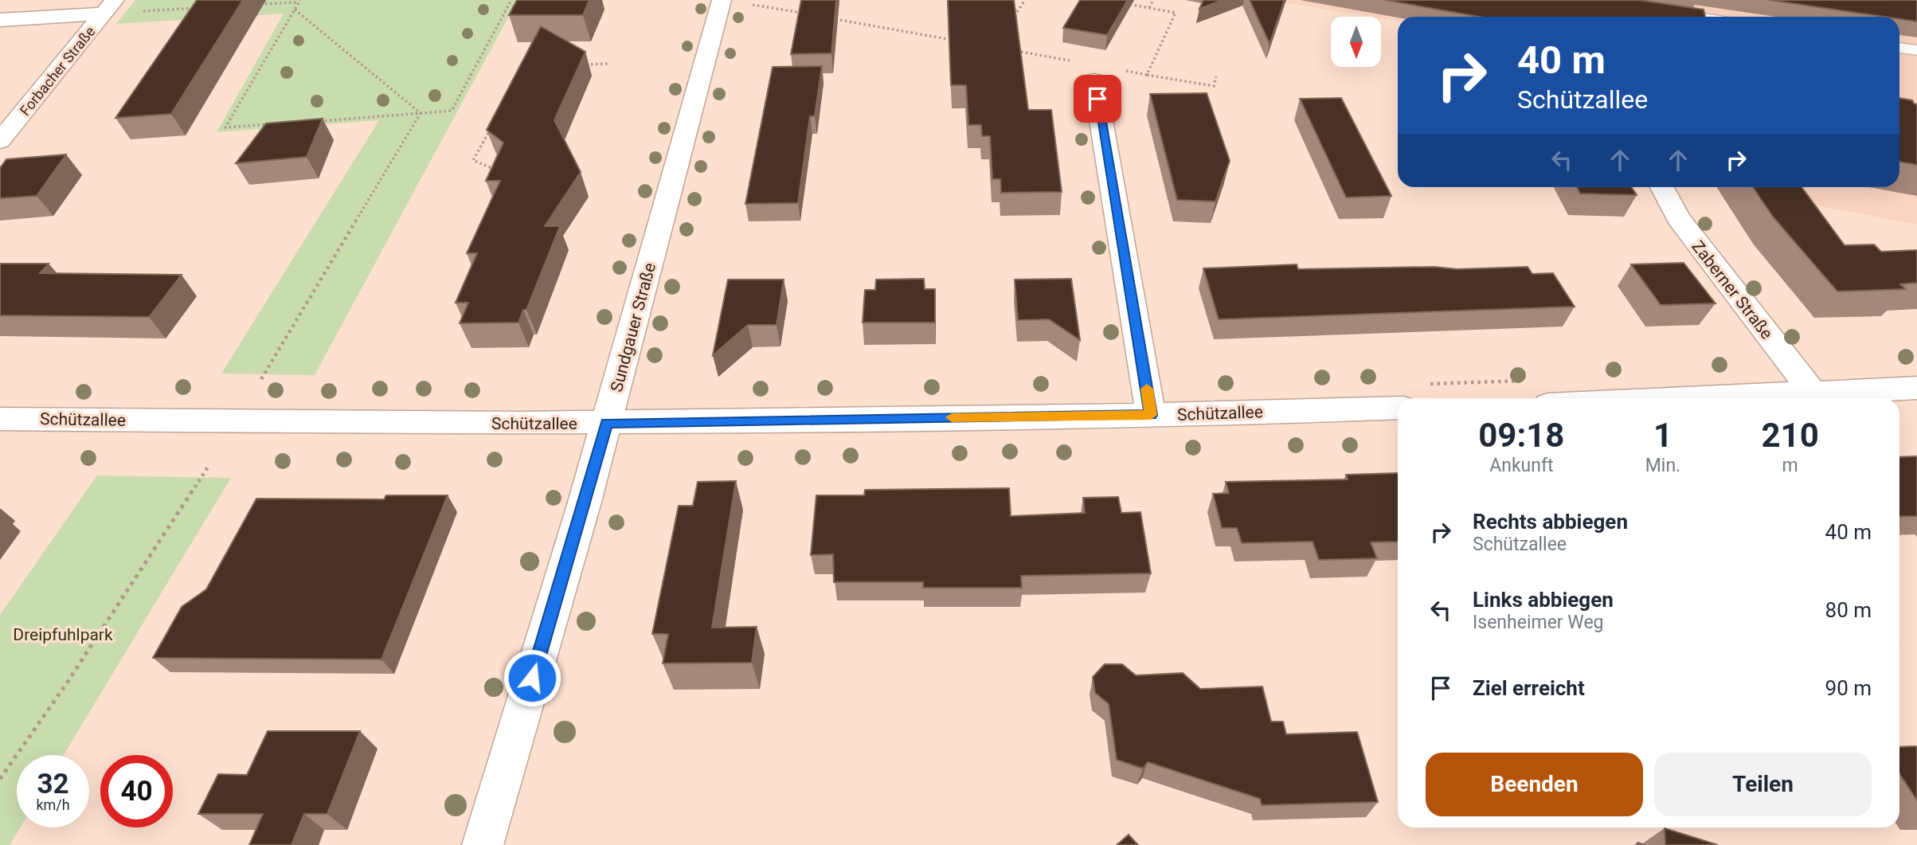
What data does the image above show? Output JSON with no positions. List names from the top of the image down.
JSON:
{
  "streets": {
    "street": [
      "Forbacher Straße",
      "Zaberner Straße",
      "Sundgauer Straße",
      "Schützallee"
    ]
  },
  "crossings": [
    ["Sundgauer Straße", "Schützallee"]
  ],
  "parks": ["Dreipfuhlpark"],
  "north": "bottom",
  "page": {
    "turn": ["40 m", "Schützallee"],
    "eta": [
      "09:18",
      "Ankunft",
      "1",
      "Min.",
      "210",
      "m"
    ],
    "list": [
      {
        "name": "Rechts abbiegen",
        "note": "Schützallee",
        "value": "40 m"
      },
      {
        "name": "Links abbiegen",
        "note": "Isenheimer Weg",
        "value": "80 m"
      },
      {
        "name": "Ziel erreicht",
        "value": "90 m"
      }
    ],
    "buttons": ["Beenden", "Teilen"],
    "speed": "32 km/h",
    "limit": "40"
  }
}
